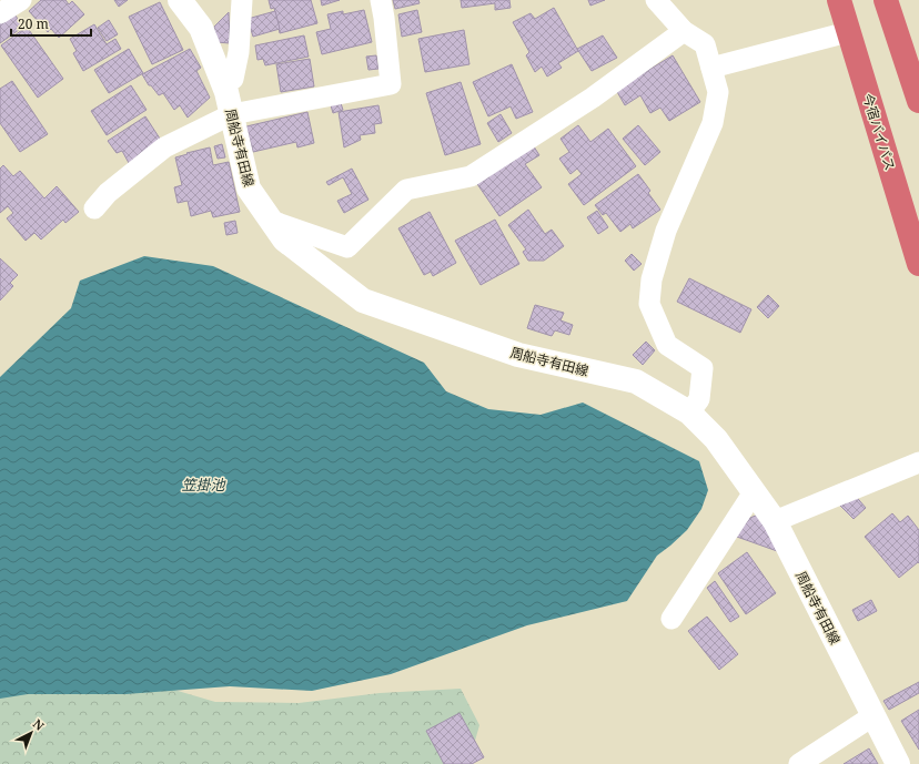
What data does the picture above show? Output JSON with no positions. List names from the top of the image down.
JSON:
{
  "streets": {
    "highway": ["今宿バイパス"],
    "main road": ["周船寺有田線"]
  },
  "water": ["笠掛池"],
  "scale_bar": "20 m",
  "north": "top right"
}
